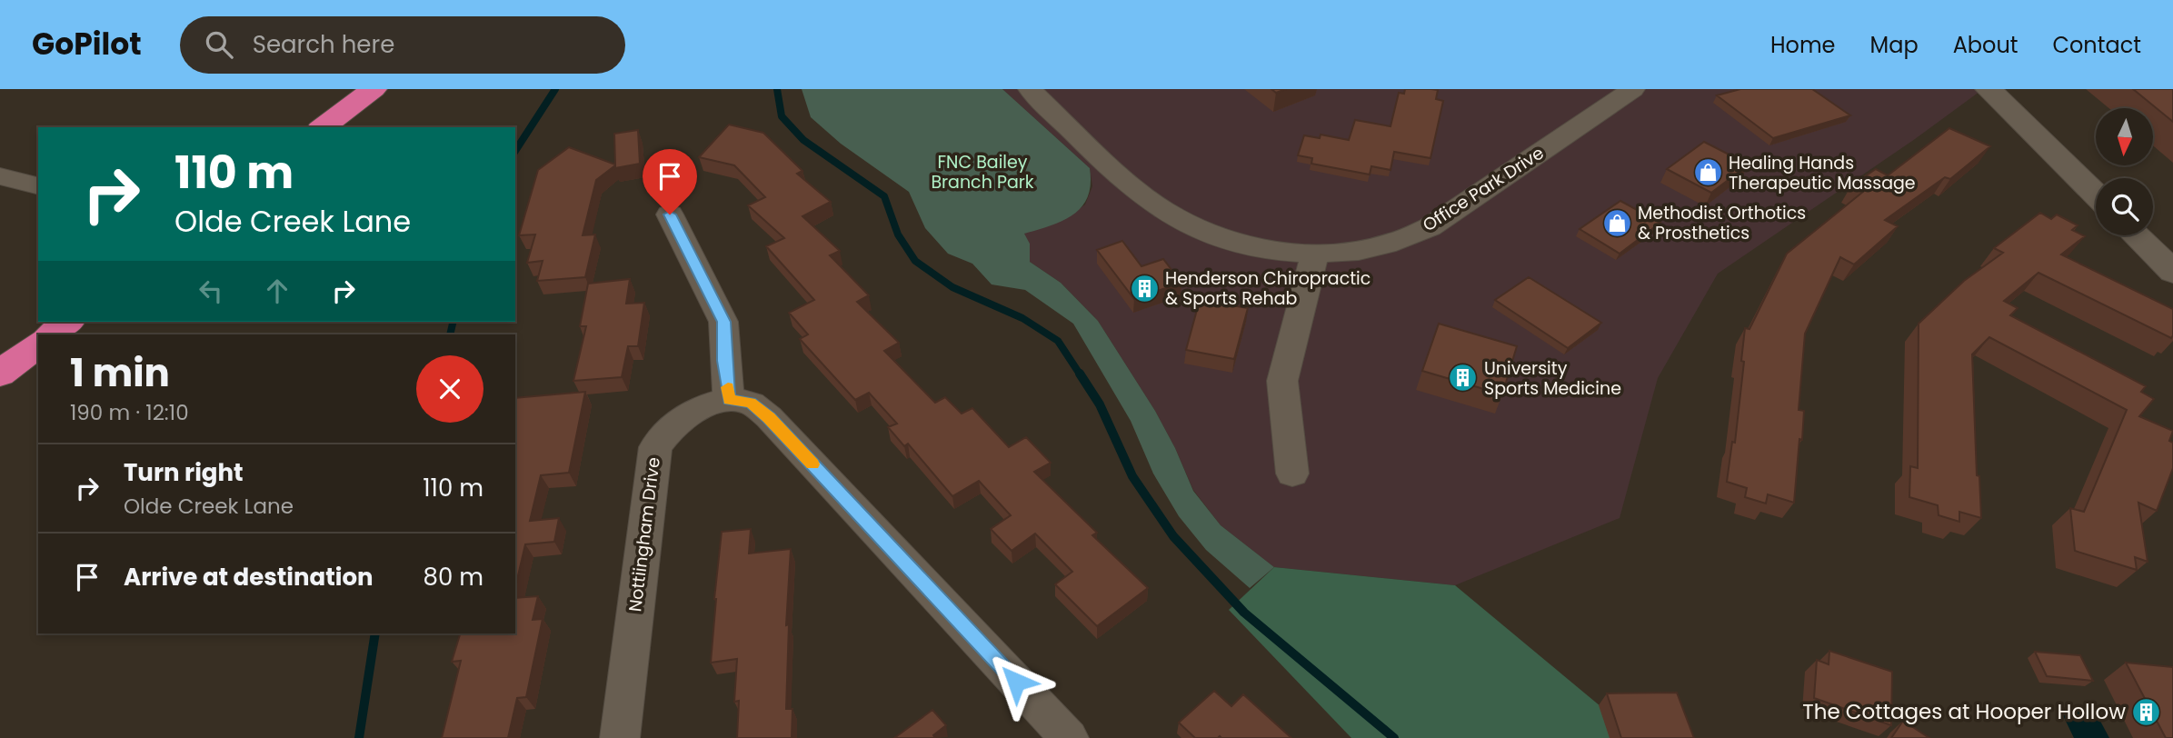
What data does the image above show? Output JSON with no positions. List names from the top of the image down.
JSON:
{
  "streets": {
    "street": ["Office Park Drive", "Nottiingham Drive"]
  },
  "parks": ["FNC Bailey Branch Park"],
  "places": {
    "shop": ["Healing Hands Therapeutic Massage", "Methodist Orthotics & Prosthetics"],
    "building": ["Henderson Chiropractic & Sports Rehab", "University Sports Medicine", "The Cottages at Hooper Hollow"]
  },
  "north": "bottom",
  "page": {
    "header": "GoPilot",
    "search": "Search here",
    "nav": [
      "Home",
      "Map",
      "About",
      "Contact"
    ],
    "turn": ["110 m", "Olde Creek Lane"],
    "heading": ["1 min", "190 m · 12:10"],
    "list": [
      {
        "name": "Turn right",
        "note": "Olde Creek Lane",
        "value": "110 m"
      },
      {
        "name": "Arrive at destination",
        "value": "80 m"
      }
    ]
  }
}
